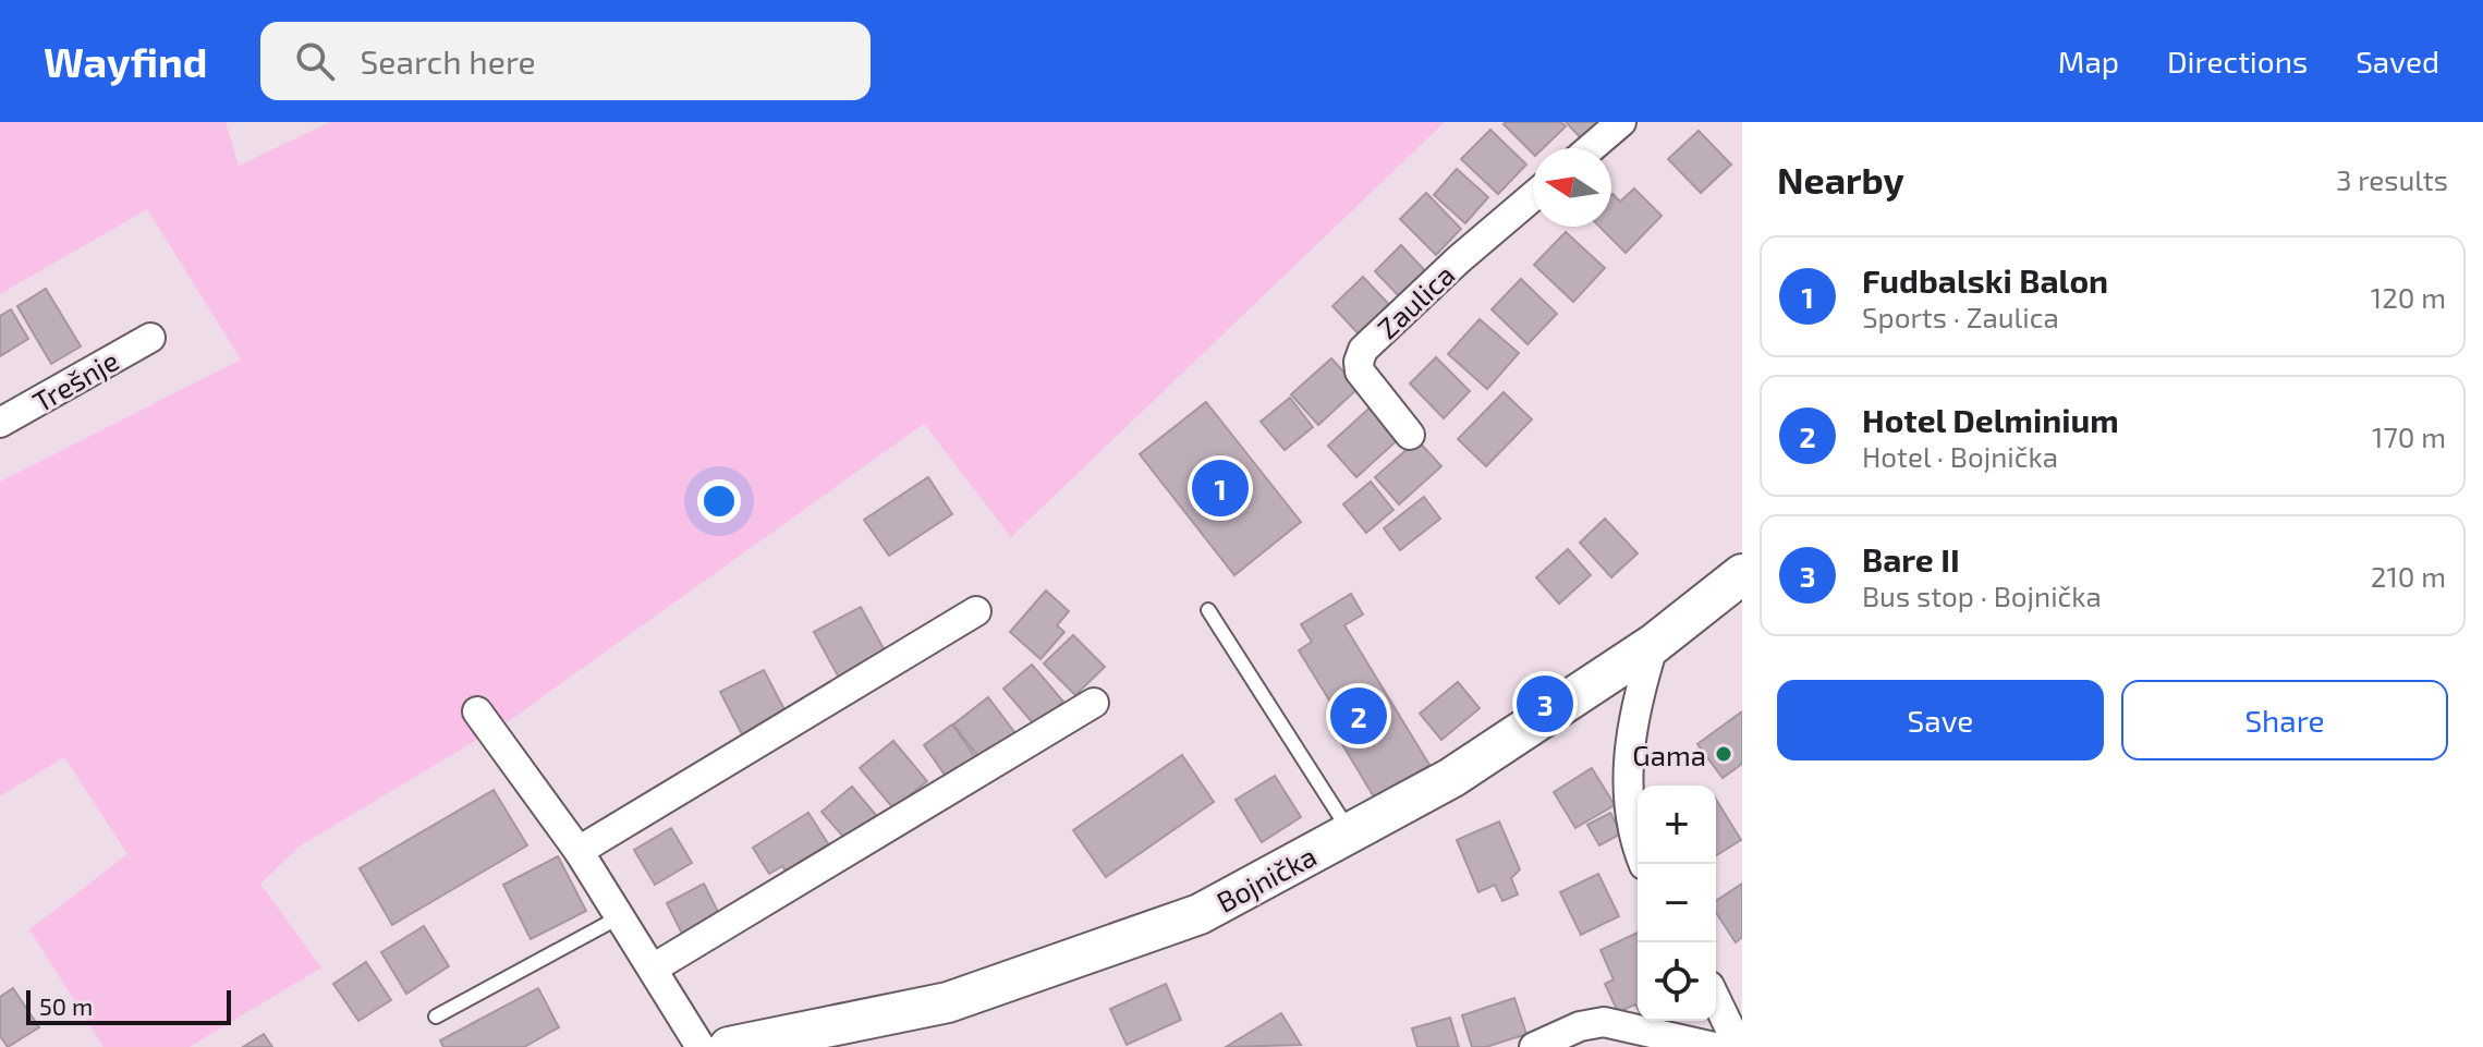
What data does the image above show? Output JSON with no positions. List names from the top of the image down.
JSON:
{
  "streets": {
    "main road": ["Bojnička"],
    "street": ["Zaulica", "Trešnje"]
  },
  "places": ["Gama"],
  "scale_bar": "50 m",
  "north": "left",
  "page": {
    "header": "Wayfind",
    "search": "Search here",
    "nav": ["Map", "Directions", "Saved"],
    "heading": ["Nearby", "3 results"],
    "list": [
      {
        "mark": "1",
        "name": "Fudbalski Balon",
        "note": "Sports · Zaulica",
        "value": "120 m"
      },
      {
        "mark": "2",
        "name": "Hotel Delminium",
        "note": "Hotel · Bojnička",
        "value": "170 m"
      },
      {
        "mark": "3",
        "name": "Bare II",
        "note": "Bus stop · Bojnička",
        "value": "210 m"
      }
    ],
    "pins": ["1", "3", "2"],
    "buttons": ["Save", "Share"],
    "map_buttons": ["+", "−"],
    "scale": "50 m"
  }
}
